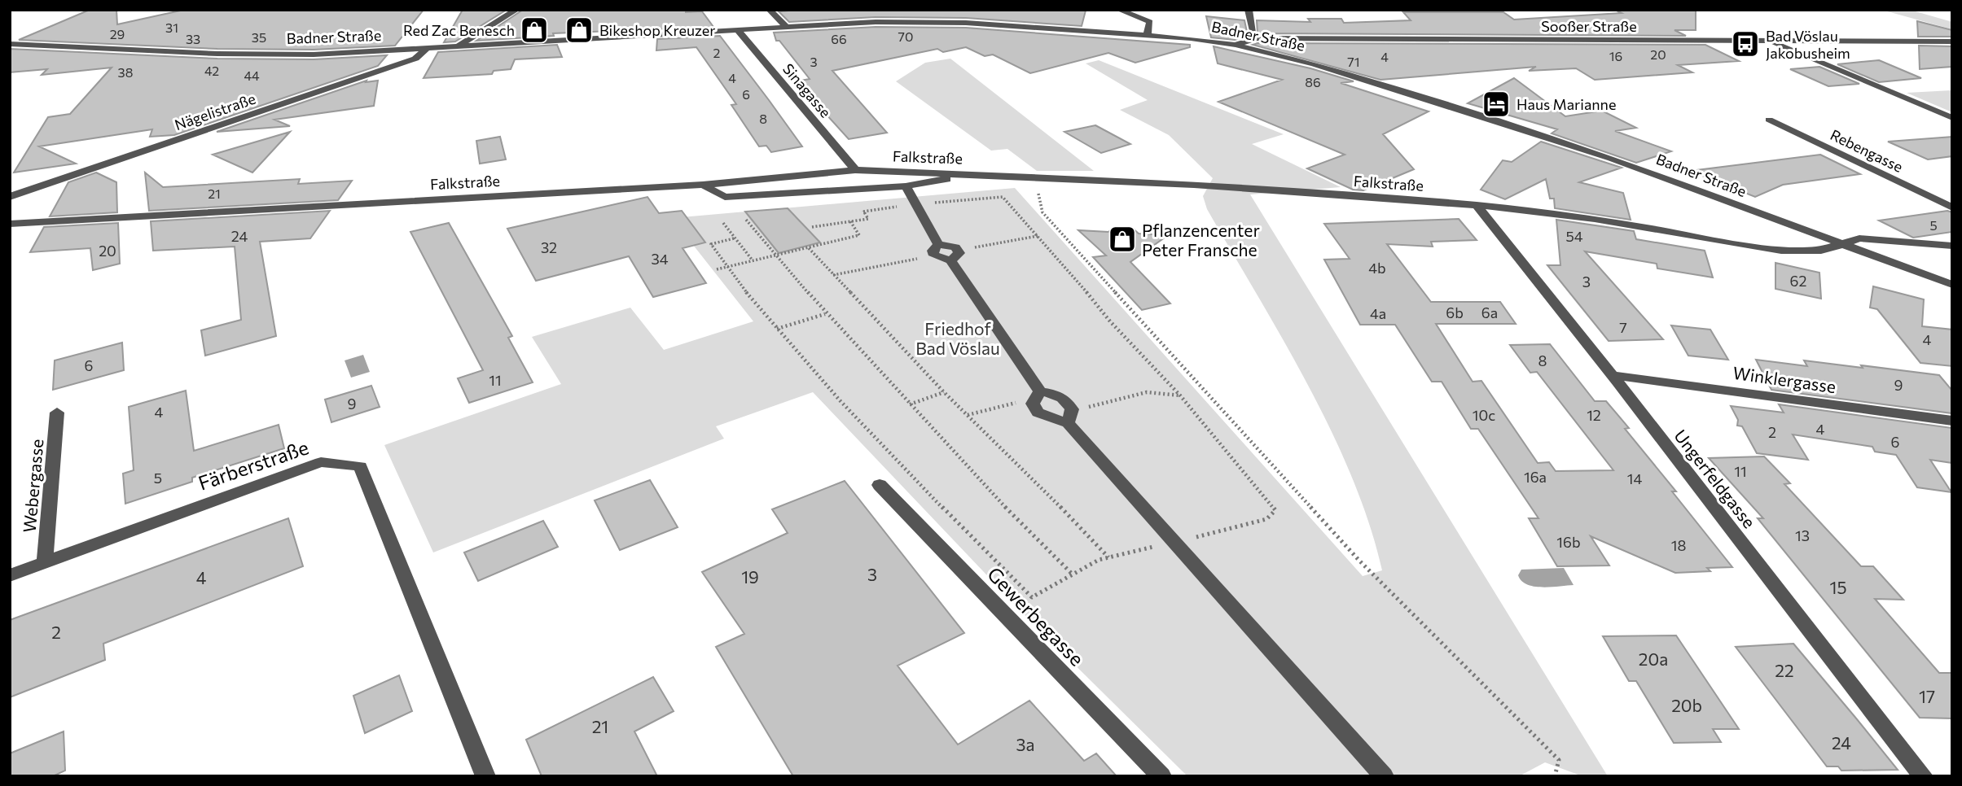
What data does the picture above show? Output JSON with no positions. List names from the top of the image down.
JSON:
{
  "streets": {
    "street": [
      "Sooßer Straße",
      "Badner Straße",
      "Sinagasse",
      "Nägelistraße",
      "Rebengasse",
      "Falkstraße",
      "Winklergasse",
      "Färberstraße",
      "Ungerfeldgasse",
      "Webergasse",
      "Gewerbegasse"
    ]
  },
  "crossings": [
    ["Sooßer Straße", "Badner Straße"],
    ["Badner Straße", "Sinagasse"],
    ["Badner Straße", "Nägelistraße"],
    ["Badner Straße", "Falkstraße"],
    ["Sinagasse", "Falkstraße"],
    ["Falkstraße", "Ungerfeldgasse"],
    ["Winklergasse", "Ungerfeldgasse"],
    ["Färberstraße", "Webergasse"]
  ],
  "parks": ["Friedhof Bad Vöslau"],
  "places": {
    "shop": ["Red Zac Benesch", "Bikeshop Kreuzer", "Pflanzencenter Peter Fransche"],
    "bus stop": ["Bad Vöslau Jakobusheim"],
    "hotel": ["Haus Marianne"]
  },
  "house_numbers": [
    "31",
    "29",
    "70",
    "35",
    "33",
    "66",
    "2",
    "20",
    "16",
    "4",
    "3",
    "71",
    "42",
    "38",
    "44",
    "4",
    "86",
    "6",
    "8",
    "21",
    "5",
    "24",
    "54",
    "32",
    "20",
    "34",
    "4b",
    "62",
    "3",
    "6b",
    "6a",
    "4a",
    "7",
    "4",
    "8",
    "6",
    "11",
    "9",
    "9",
    "4",
    "10c",
    "12",
    "4",
    "2",
    "6",
    "11",
    "16a",
    "5",
    "14",
    "13",
    "16b",
    "18",
    "3",
    "19",
    "4",
    "15",
    "2",
    "20a",
    "22",
    "17",
    "20b",
    "21",
    "24",
    "3a"
  ]
}
